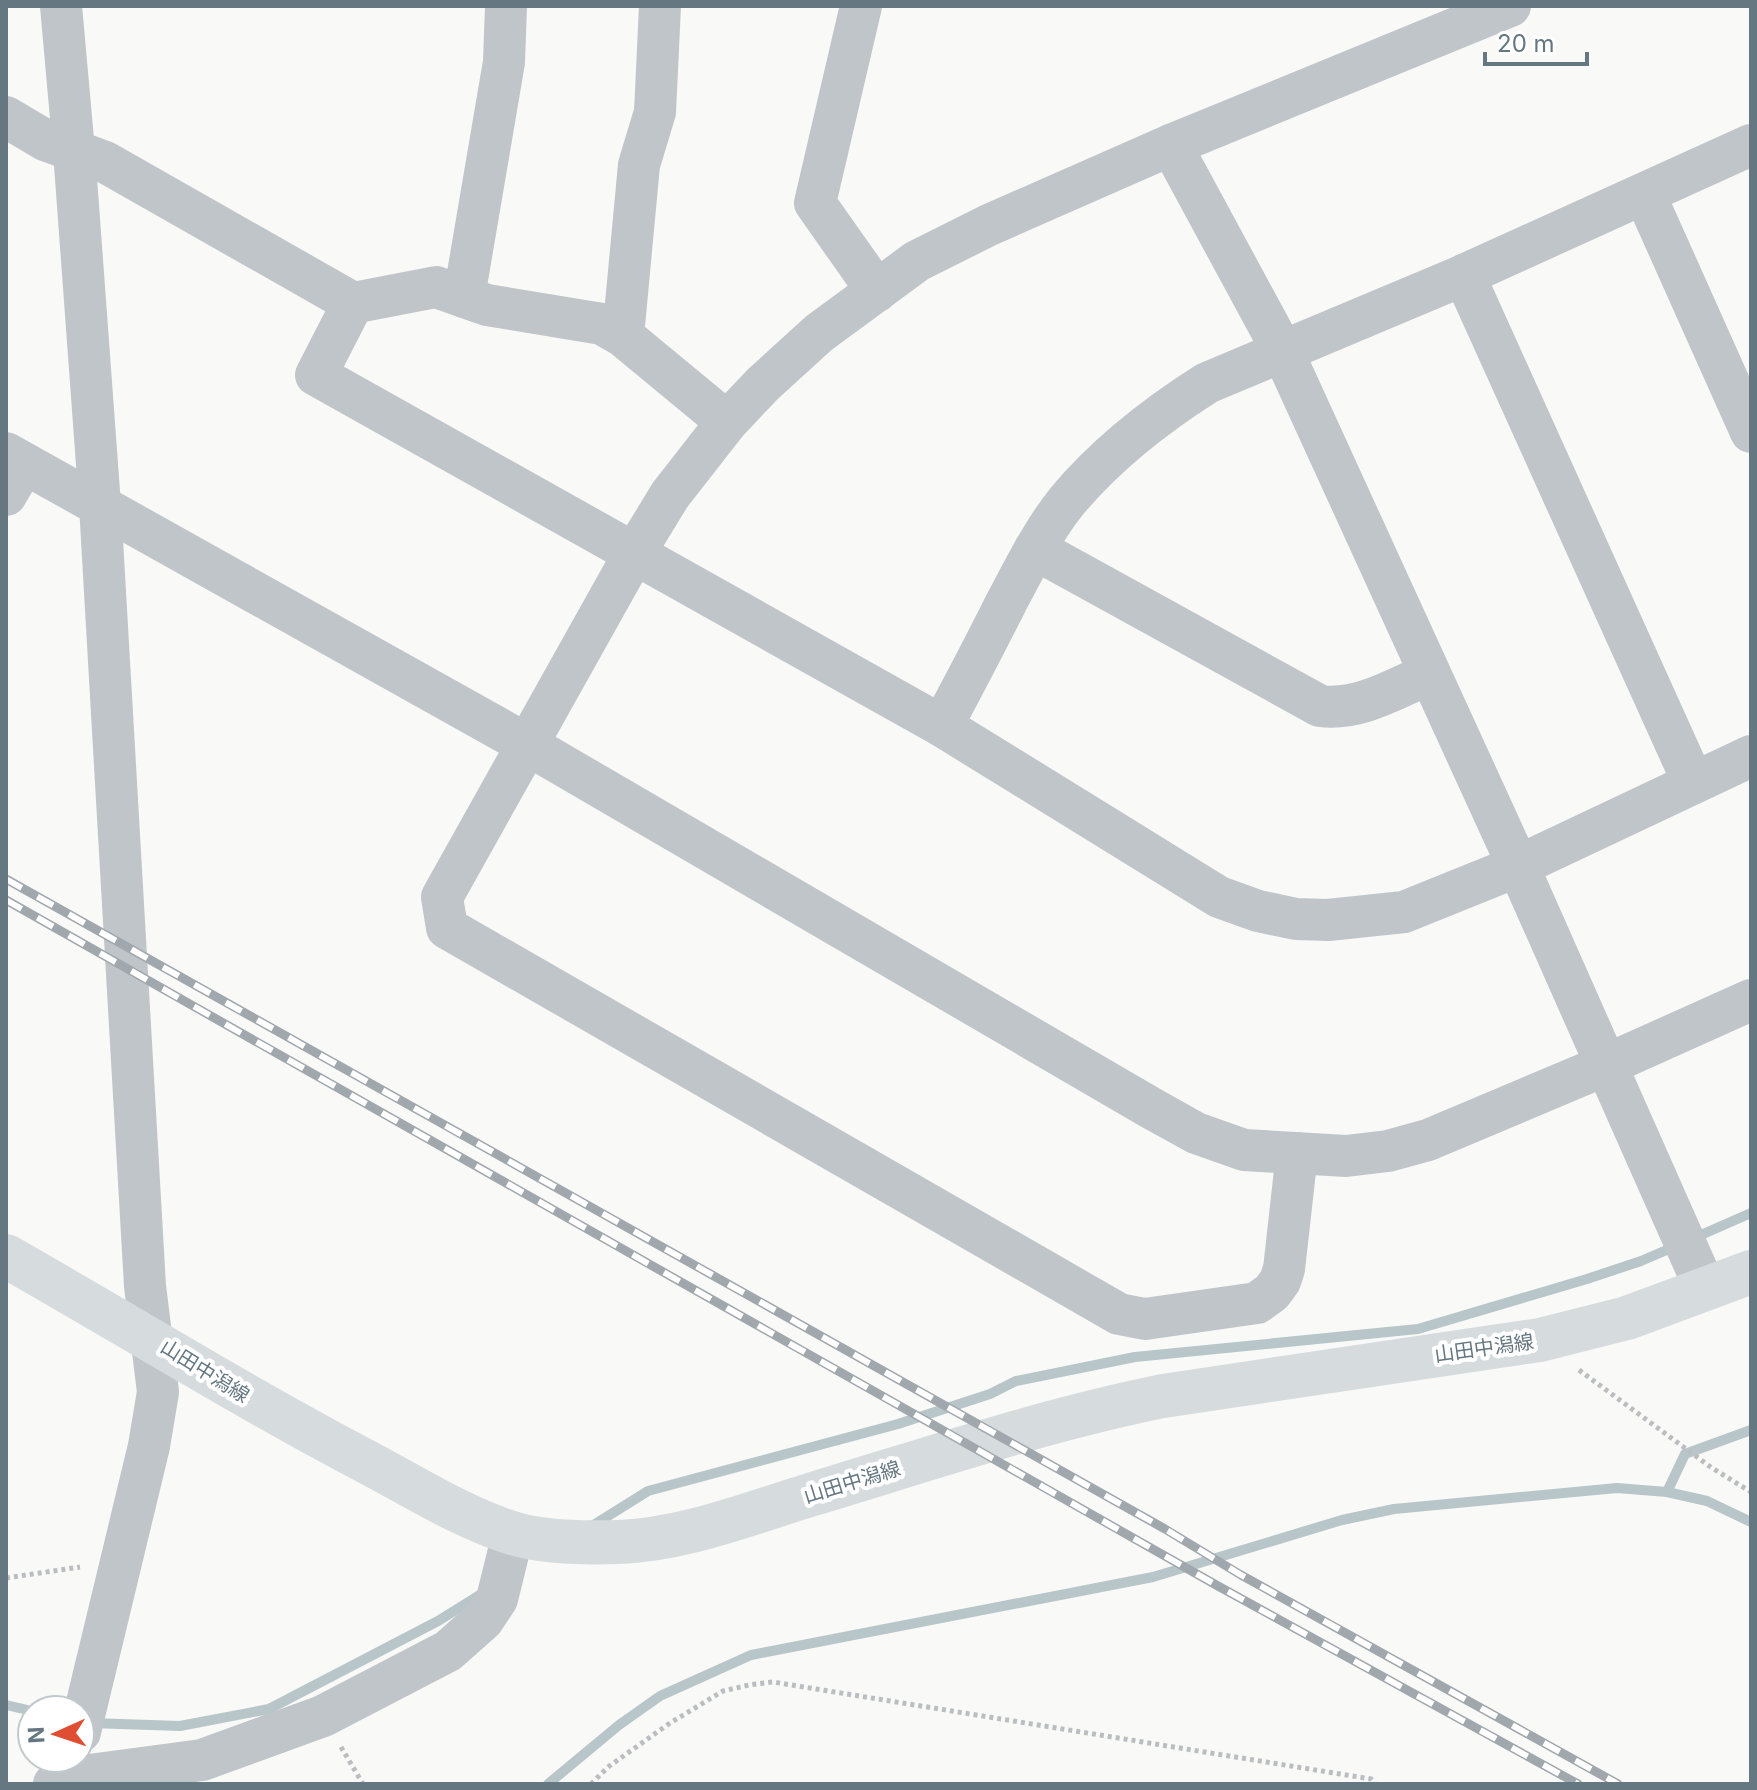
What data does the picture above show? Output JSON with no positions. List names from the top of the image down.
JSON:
{
  "streets": {
    "main road": ["山田中潟線"]
  },
  "scale_bar": "20 m",
  "north": "left"
}
